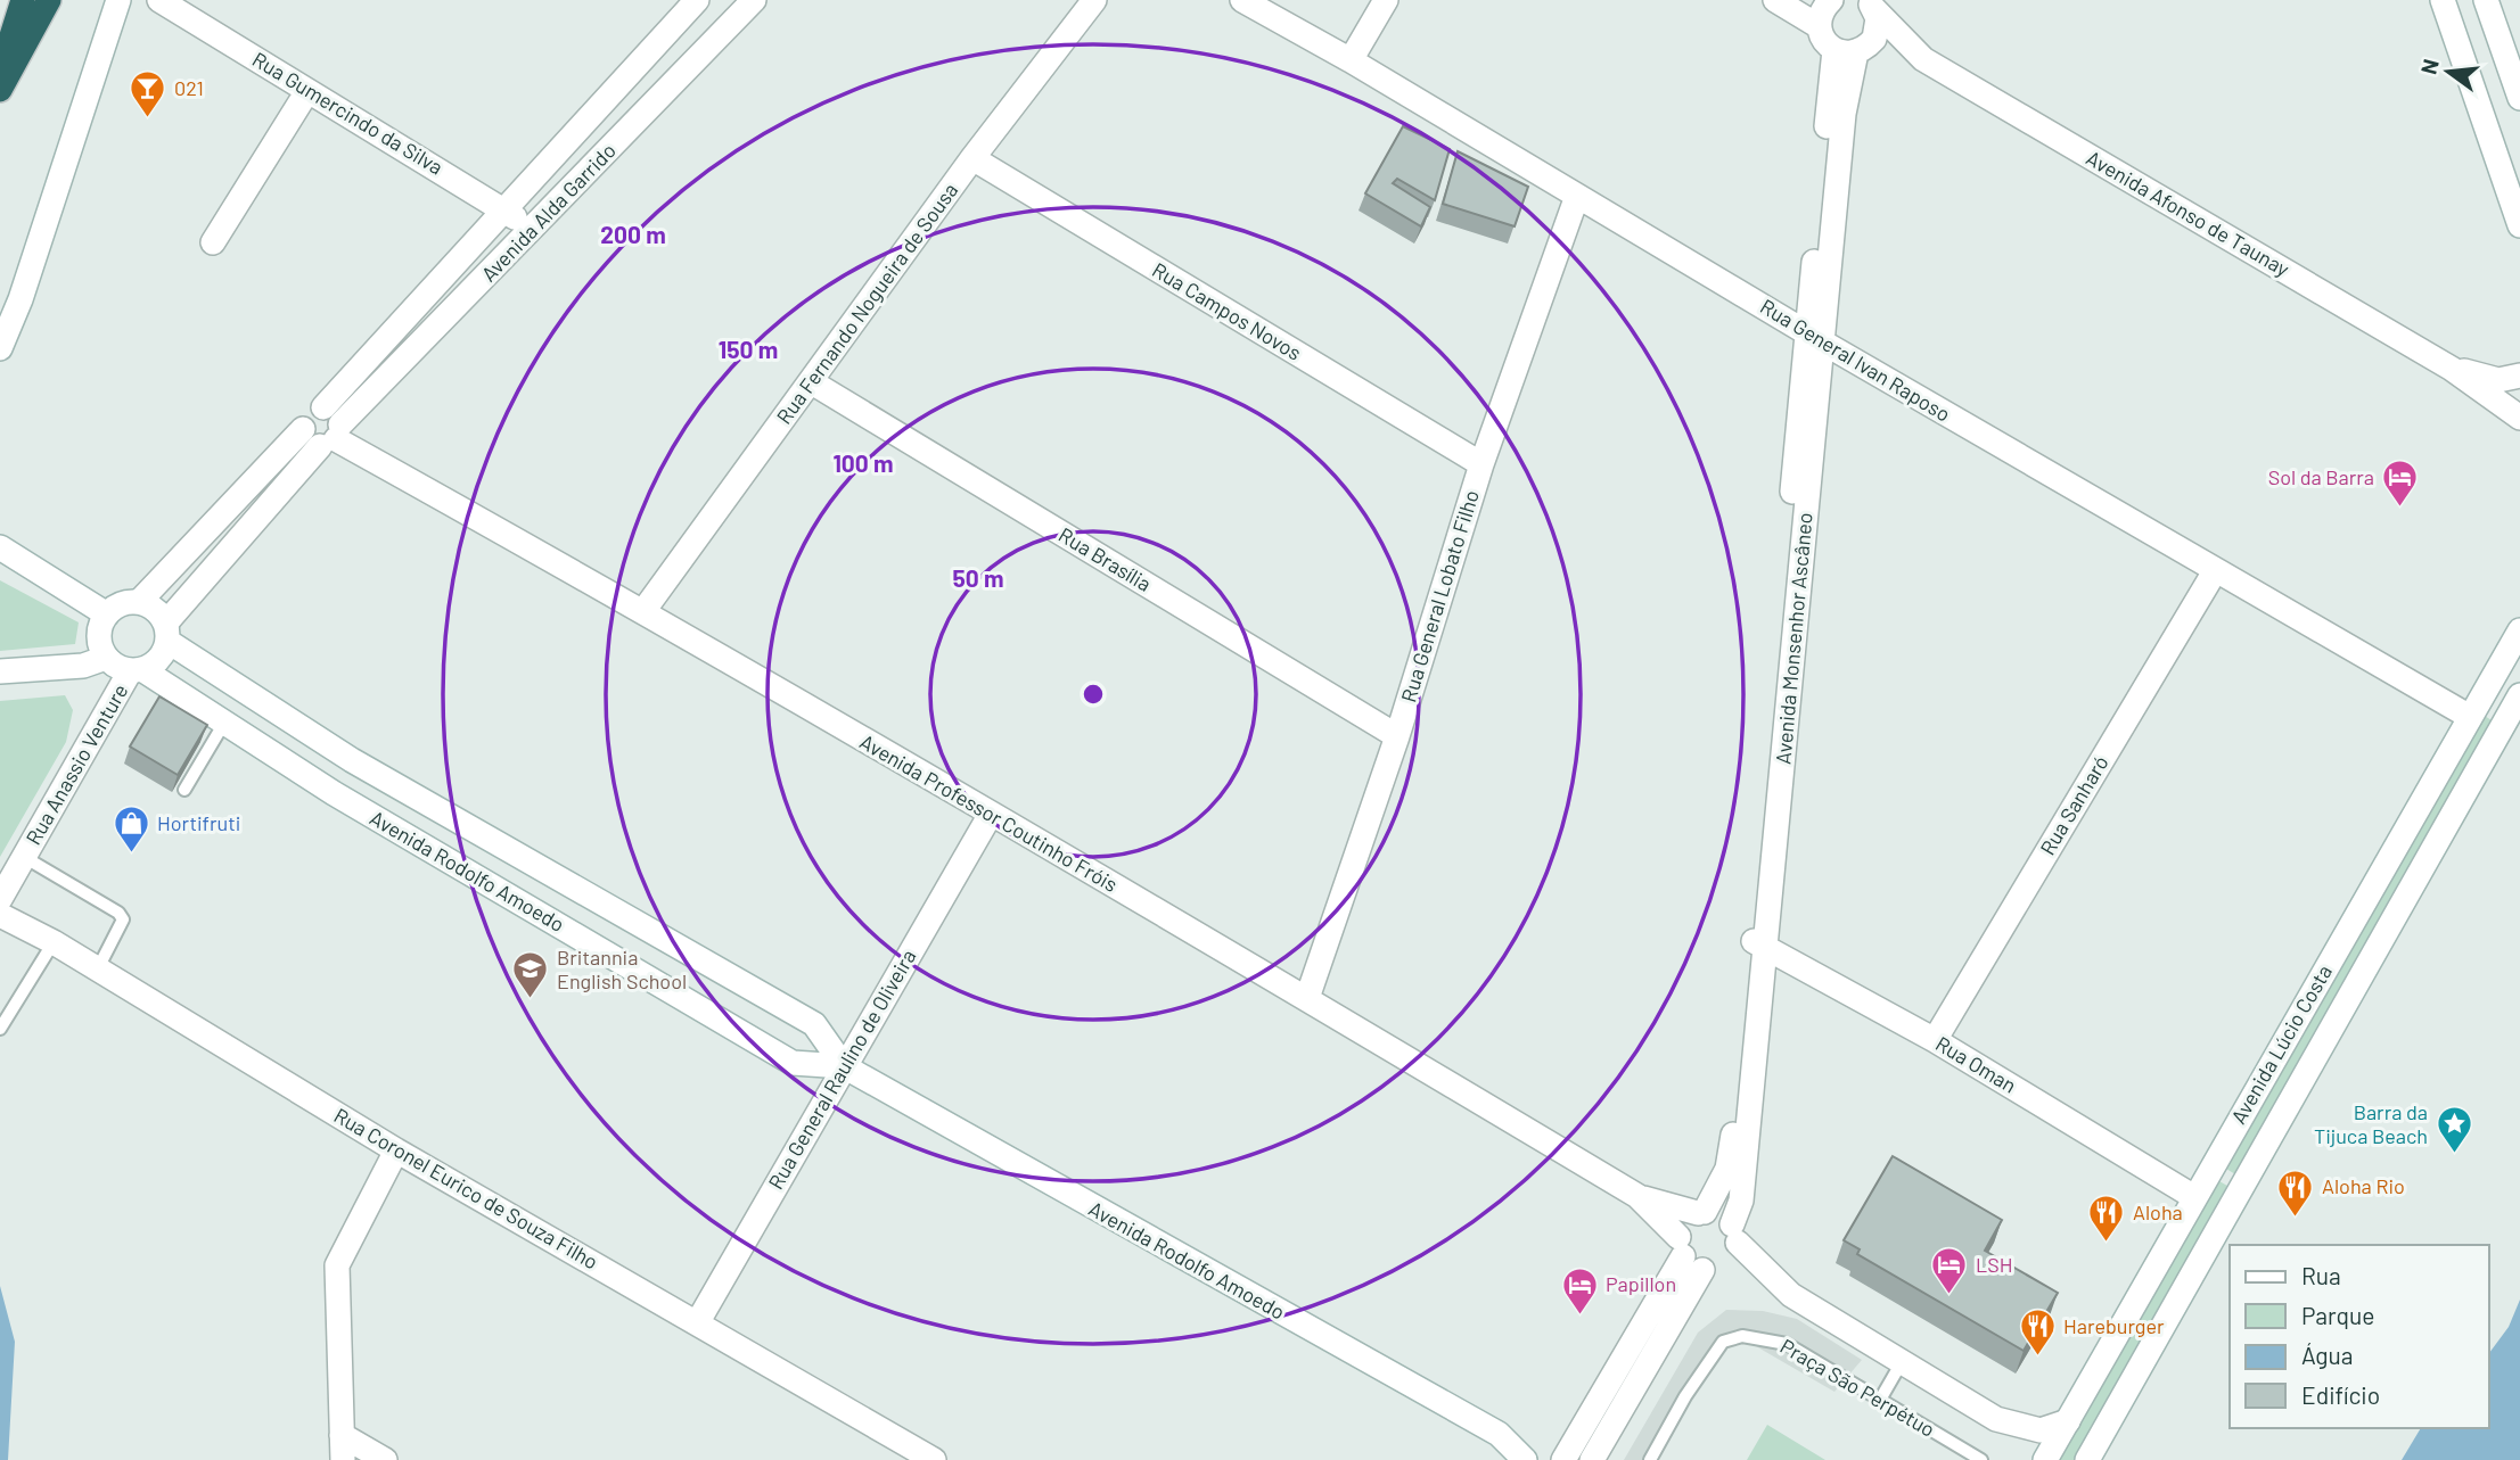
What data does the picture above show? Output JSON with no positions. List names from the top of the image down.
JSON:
{
  "streets": {
    "street": [
      "Rua Gumercindo da Silva",
      "Avenida Alda Garrido",
      "Avenida Afonso de Taunay",
      "Rua Fernando Nogueira de Sousa",
      "Rua Campos Novos",
      "Rua General Ivan Raposo",
      "Rua Brasília",
      "Rua General Lobato Filho",
      "Avenida Monsenhor Ascâneo",
      "Rua Anassio Venture",
      "Rua Sanharó",
      "Avenida Professor Coutinho Fróis",
      "Avenida Rodolfo Amoedo",
      "Avenida Lúcio Costa",
      "Rua Oman",
      "Rua General Raulino de Oliveira",
      "Rua Coronel Eurico de Souza Filho"
    ],
    "lane": ["Praça São Perpétuo"]
  },
  "crossings": [
    ["Rua Gumercindo da Silva", "Avenida Alda Garrido"],
    ["Avenida Alda Garrido", "Rua Anassio Venture"],
    ["Avenida Alda Garrido", "Avenida Professor Coutinho Fróis"],
    ["Avenida Alda Garrido", "Avenida Rodolfo Amoedo"],
    ["Avenida Afonso de Taunay", "Avenida Monsenhor Ascâneo"],
    ["Rua Fernando Nogueira de Sousa", "Rua Campos Novos"],
    ["Rua Fernando Nogueira de Sousa", "Rua Brasília"],
    ["Rua Fernando Nogueira de Sousa", "Avenida Professor Coutinho Fróis"],
    ["Rua Campos Novos", "Rua General Lobato Filho"],
    ["Rua General Ivan Raposo", "Rua General Lobato Filho"],
    ["Rua General Ivan Raposo", "Avenida Monsenhor Ascâneo"],
    ["Rua General Ivan Raposo", "Rua Sanharó"],
    ["Rua General Ivan Raposo", "Avenida Lúcio Costa"],
    ["Rua Brasília", "Rua General Lobato Filho"],
    ["Rua General Lobato Filho", "Avenida Professor Coutinho Fróis"],
    ["Avenida Monsenhor Ascâneo", "Avenida Professor Coutinho Fróis"],
    ["Avenida Monsenhor Ascâneo", "Rua Oman"],
    ["Rua Anassio Venture", "Avenida Rodolfo Amoedo"],
    ["Rua Sanharó", "Rua Oman"],
    ["Avenida Professor Coutinho Fróis", "Rua General Raulino de Oliveira"],
    ["Avenida Rodolfo Amoedo", "Rua General Raulino de Oliveira"],
    ["Avenida Lúcio Costa", "Rua Oman"],
    ["Rua General Raulino de Oliveira", "Rua Coronel Eurico de Souza Filho"]
  ],
  "places": {
    "bar": ["021"],
    "hotel": ["Sol da Barra", "LSH", "Papillon"],
    "shop": ["Hortifruti"],
    "school or university": ["Britannia English School"],
    "place": ["Barra da Tijuca Beach"],
    "restaurant": ["Aloha Rio", "Aloha", "Hareburger"]
  },
  "legend": [
    "Rua",
    "Parque",
    "Água",
    "Edifício"
  ],
  "north": "left",
  "rings": [
    "200 m",
    "150 m",
    "100 m",
    "50 m"
  ]
}
